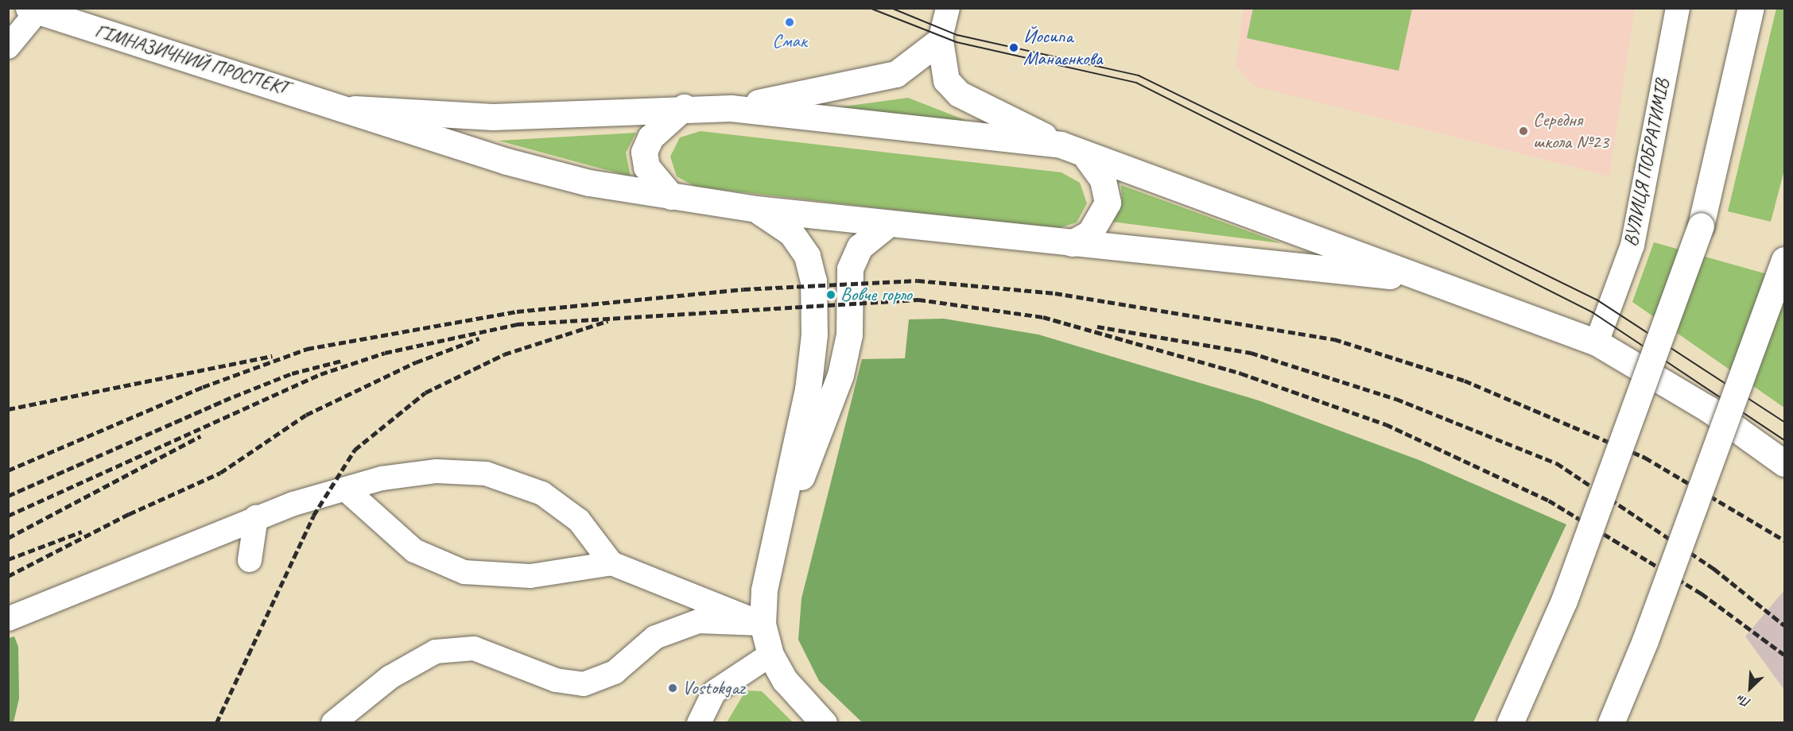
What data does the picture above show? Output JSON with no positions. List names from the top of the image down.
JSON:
{
  "streets": {
    "main road": ["ГІМНАЗИЧНИЙ ПРОСПЕКТ"],
    "street": ["ВУЛИЦЯ ПОБРАТИМІВ"]
  },
  "places": [
    "Смак",
    "Йосипа Манаєнкова",
    "Середня школа №23",
    "Вовче горло",
    "Vostokgaz"
  ],
  "north": "bottom left"
}
